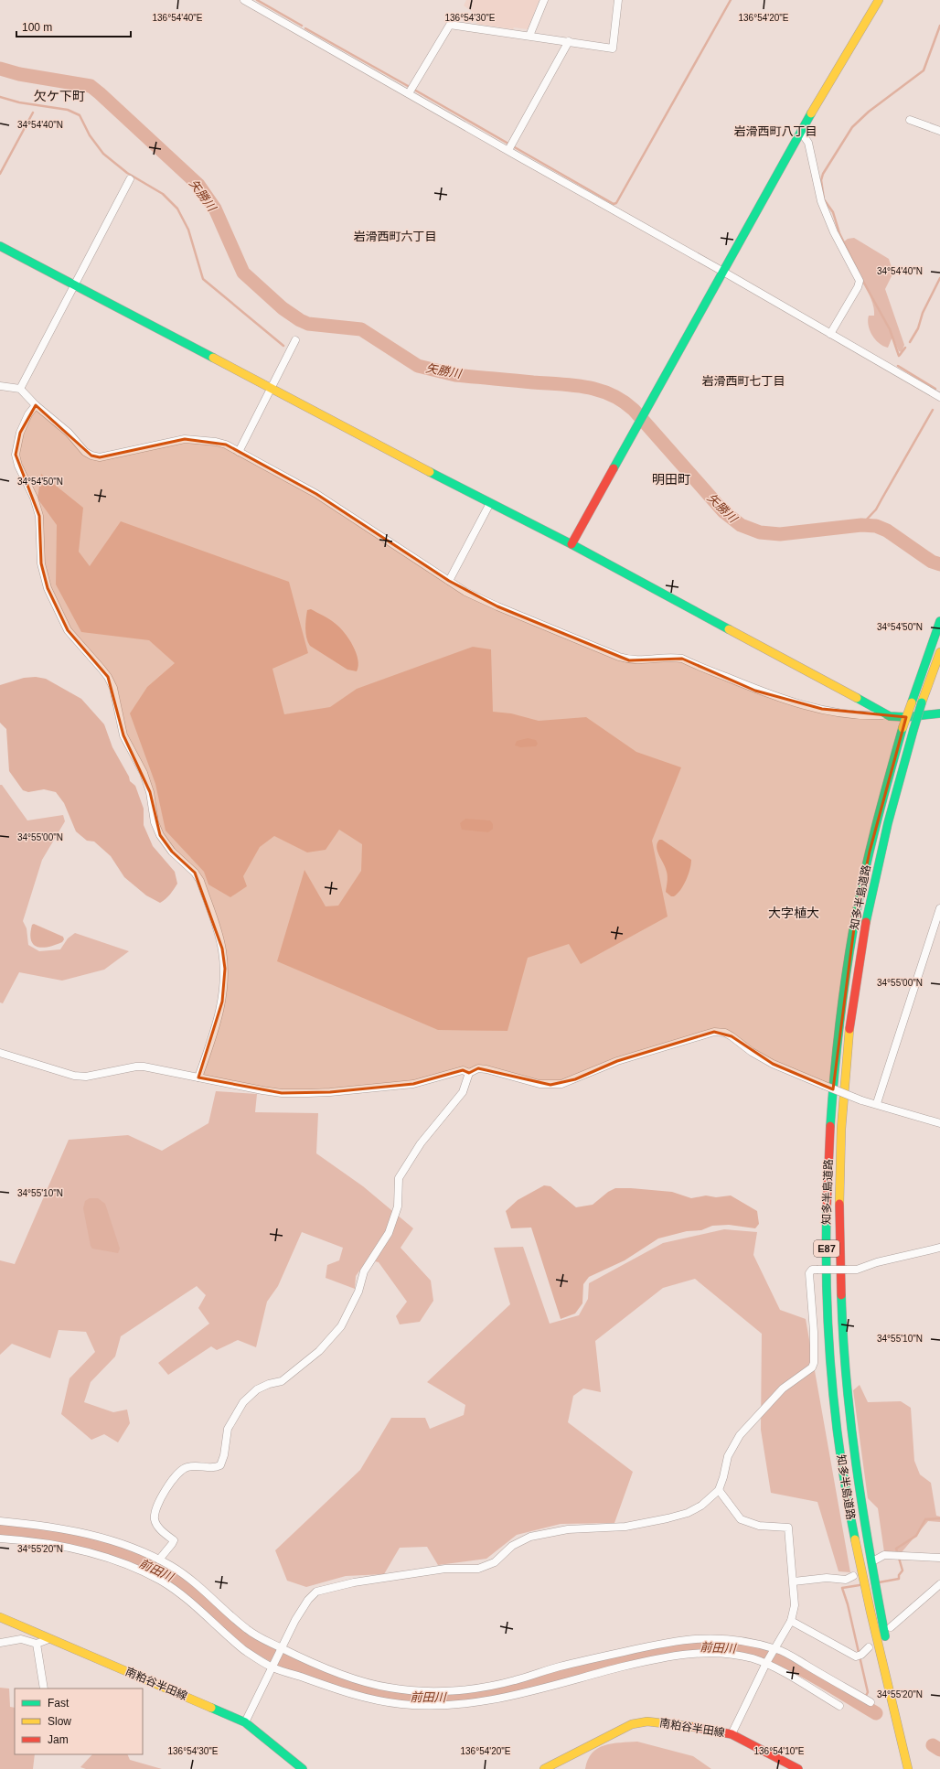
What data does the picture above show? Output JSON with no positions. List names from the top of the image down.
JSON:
{
  "streets": {
    "main road": ["知多半島道路", "E87", "南粕谷半田線"]
  },
  "districts": [
    "欠ケ下町",
    "岩滑西町八丁目",
    "岩滑西町六丁目",
    "岩滑西町七丁目",
    "明田町",
    "大字植大"
  ],
  "water": ["矢勝川", "前田川"],
  "legend": ["Fast", "Slow", "Jam"],
  "scale_bar": "100 m",
  "coordinates": [
    "136°54'40\"E",
    "136°54'30\"E",
    "136°54'20\"E",
    "34°54'40\"N",
    "34°54'50\"N",
    "34°55'00\"N",
    "34°55'10\"N",
    "34°55'20\"N",
    "136°54'10\"E"
  ]
}
